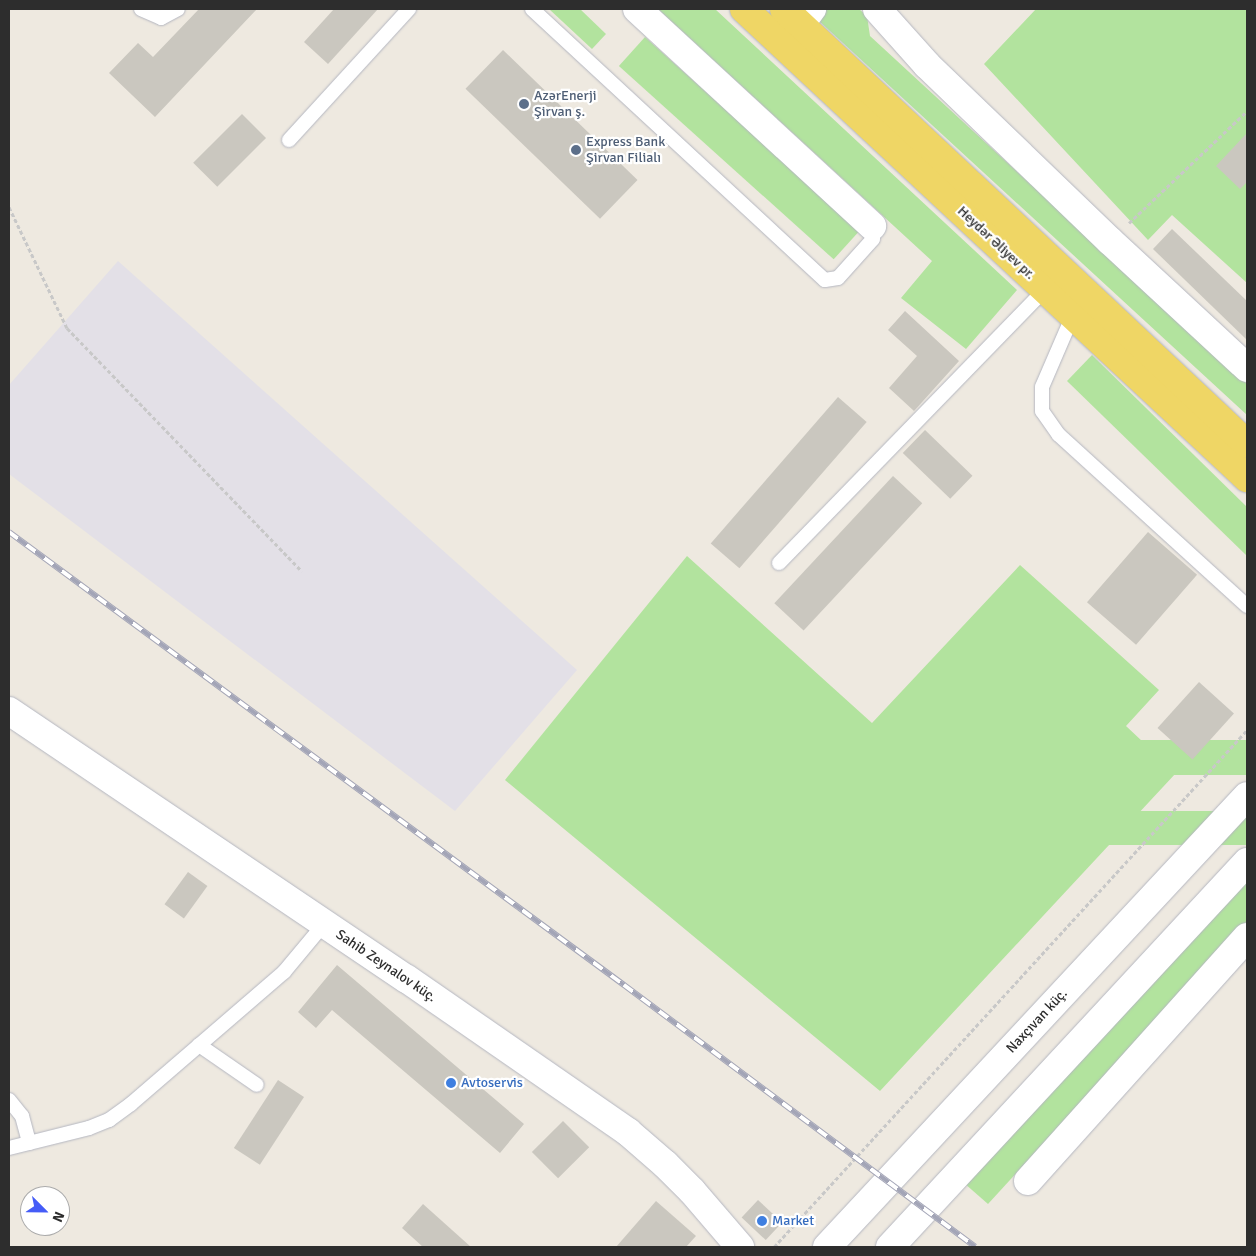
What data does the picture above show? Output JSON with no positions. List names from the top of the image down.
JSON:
{
  "streets": {
    "main road": ["Heydər Əliyev pr."],
    "street": ["Sahib Zeynalov küç.", "Naxçıvan küç."]
  },
  "places": [
    "AzərEnerji Şirvan ş.",
    "Express Bank Şirvan Filialı",
    "Avtoservis",
    "Market"
  ],
  "north": "bottom right"
}
